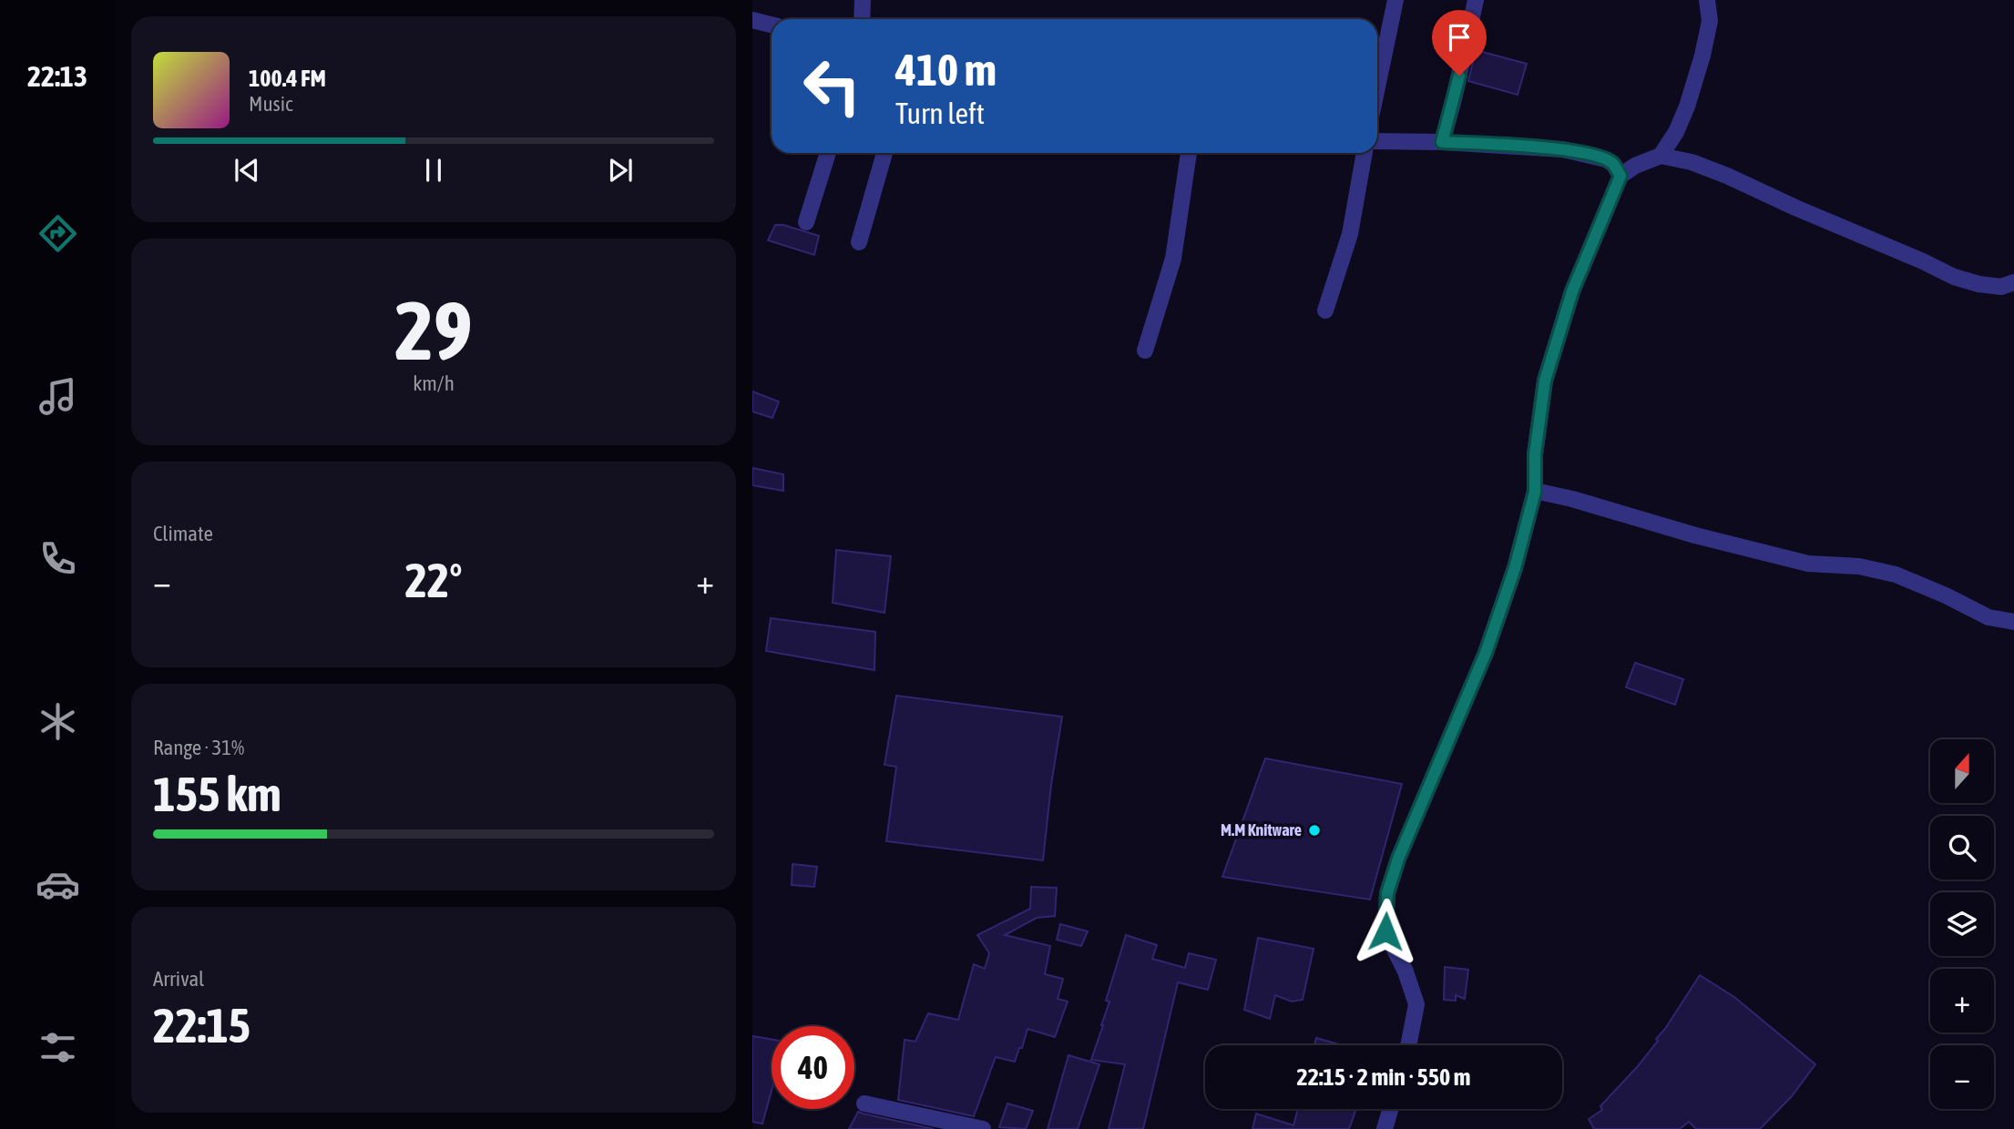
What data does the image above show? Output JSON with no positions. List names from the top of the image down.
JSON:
{
  "places": ["M.M Knitware"],
  "north": "top",
  "page": {
    "tabs": "22:13",
    "turn": ["410 m", "Turn left"],
    "song": ["100.4 FM", "Music"],
    "tile": [
      ["29", "km/h"],
      "Climate",
      ["Range · 31%", "155 km"],
      ["Arrival", "22:15"]
    ],
    "heat": ["−", "22°", "+"],
    "map_buttons": ["+", "−"],
    "limit": "40",
    "trip": "22:15 · 2 min · 550 m"
  }
}
